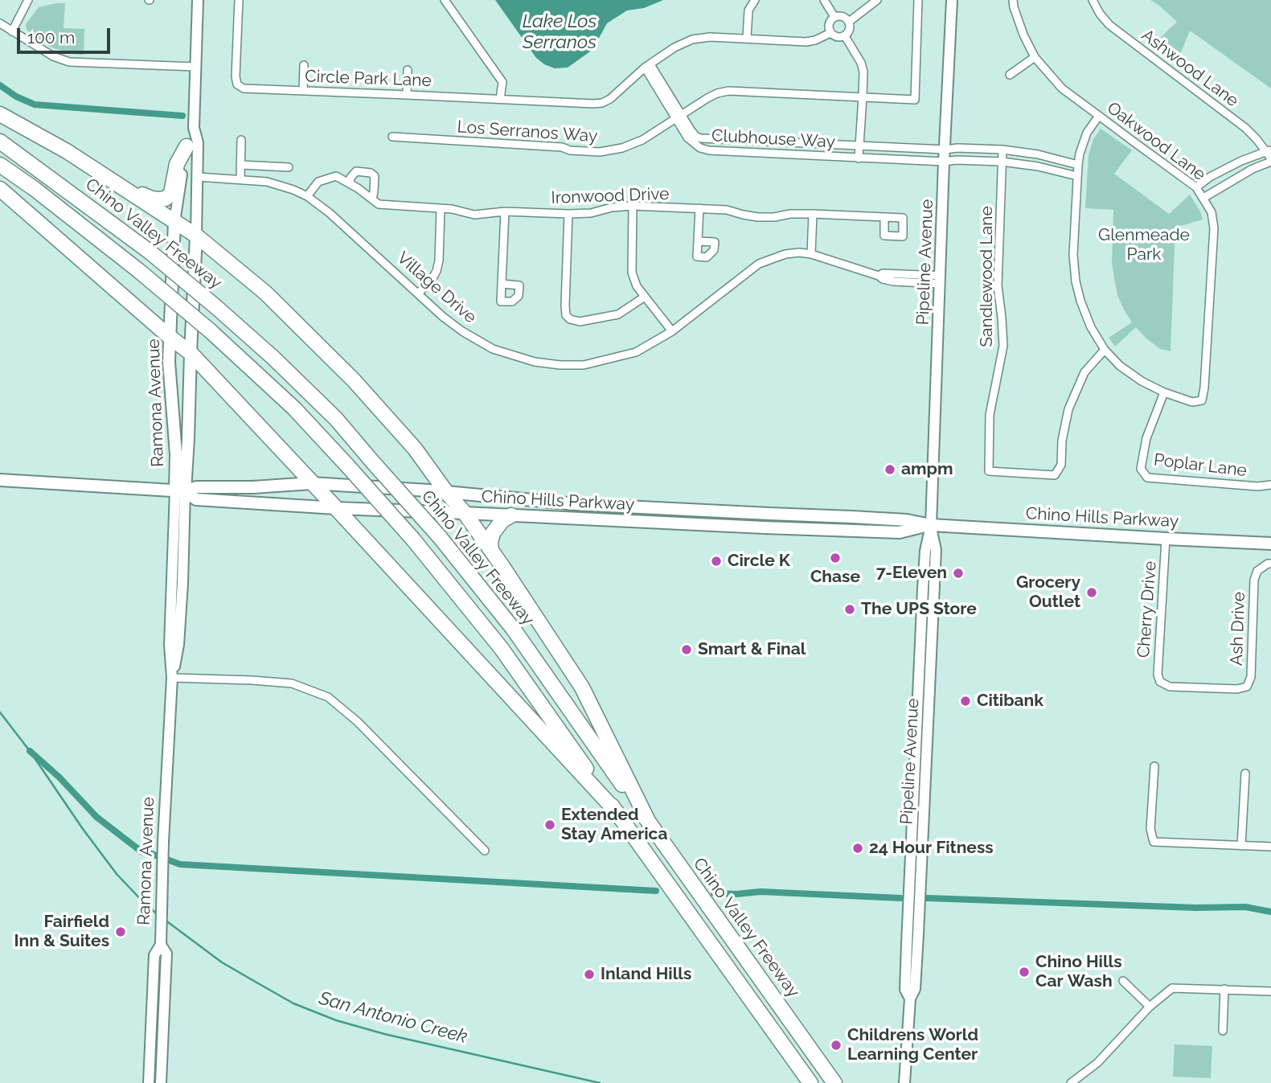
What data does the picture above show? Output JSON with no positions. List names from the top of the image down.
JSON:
{
  "streets": {
    "highway": ["Chino Valley Freeway"],
    "main road": ["Pipeline Avenue", "Ramona Avenue", "Chino Hills Parkway"],
    "street": [
      "Ashwood Lane",
      "Circle Park Lane",
      "Los Serranos Way",
      "Clubhouse Way",
      "Oakwood Lane",
      "Ironwood Drive",
      "Sandlewood Lane",
      "Village Drive",
      "Poplar Lane",
      "Cherry Drive",
      "Ash Drive"
    ]
  },
  "crossings": [
    ["Circle Park Lane", "Clubhouse Way"],
    ["Los Serranos Way", "Clubhouse Way"],
    ["Clubhouse Way", "Pipeline Avenue"],
    ["Clubhouse Way", "Sandlewood Lane"],
    ["Oakwood Lane", "Poplar Lane"],
    ["Ironwood Drive", "Village Drive"],
    ["Pipeline Avenue", "Village Drive"],
    ["Pipeline Avenue", "Chino Hills Parkway"],
    ["Village Drive", "Ramona Avenue"],
    ["Ramona Avenue", "Chino Hills Parkway"],
    ["Chino Hills Parkway", "Cherry Drive"],
    ["Cherry Drive", "Ash Drive"]
  ],
  "water": ["Lake Los Serranos", "San Antonio Creek"],
  "parks": ["Glenmeade Park"],
  "places": [
    "ampm",
    "Chase",
    "Circle K",
    "7-Eleven",
    "Grocery Outlet",
    "The UPS Store",
    "Smart & Final",
    "Citibank",
    "Extended Stay America",
    "24 Hour Fitness",
    "Fairfield Inn & Suites",
    "Chino Hills Car Wash",
    "Inland Hills",
    "Childrens World Learning Center"
  ],
  "scale_bar": "100 m"
}
